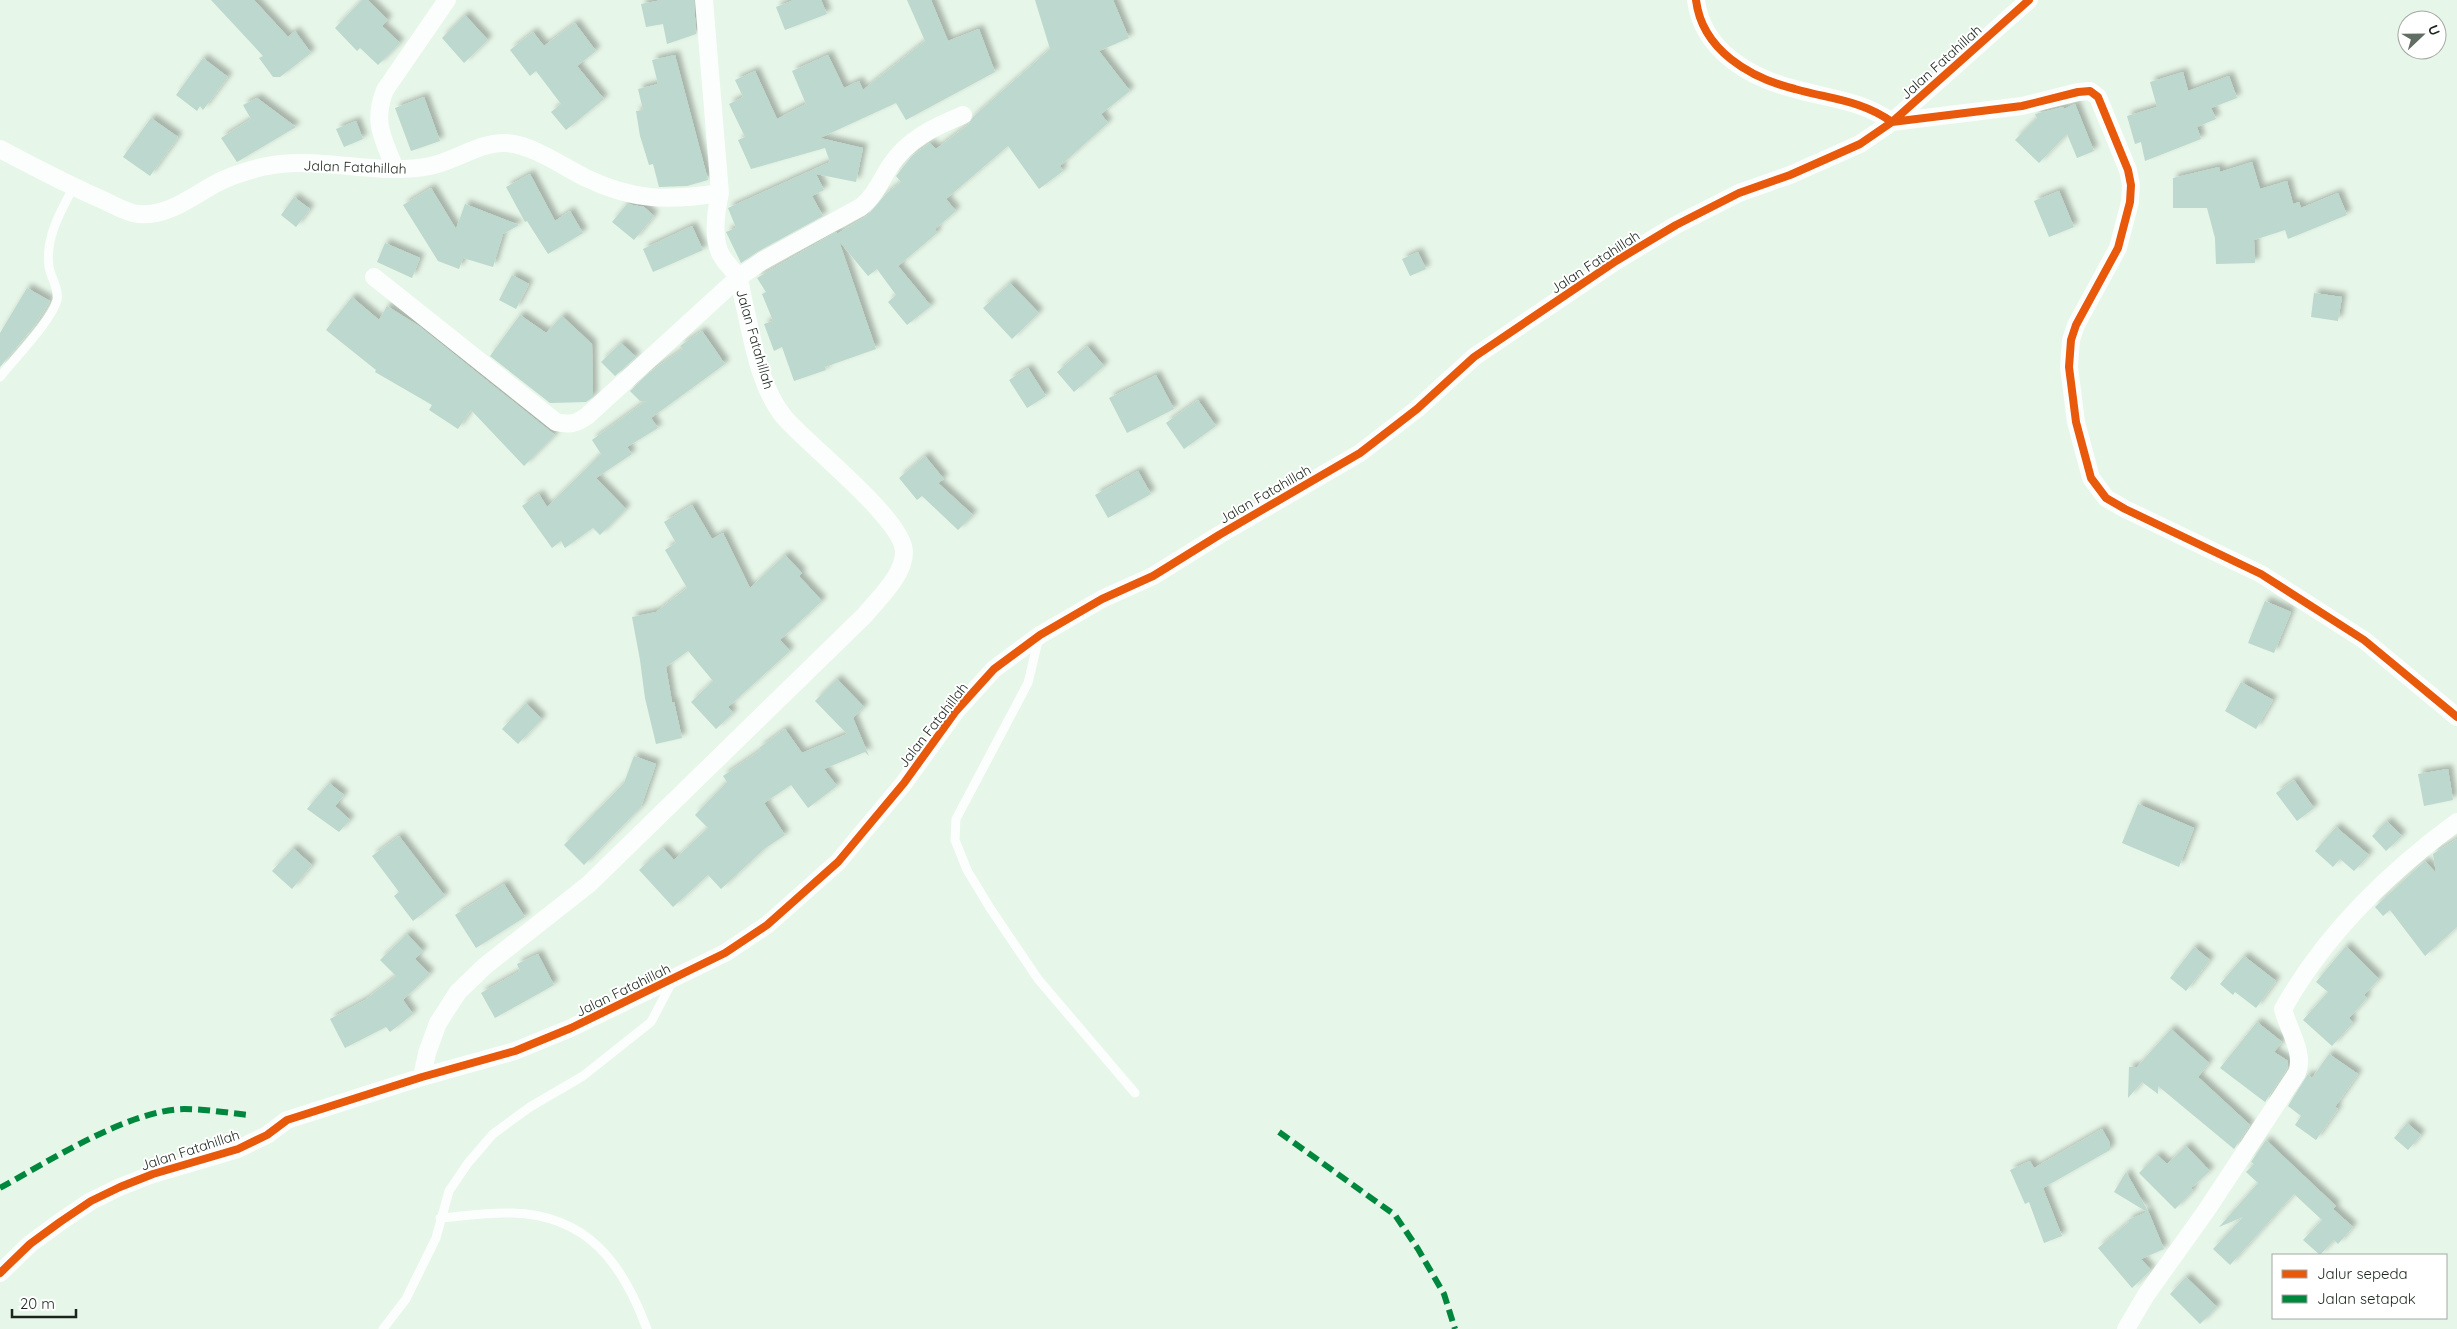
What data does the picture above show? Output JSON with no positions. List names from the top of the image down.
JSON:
{
  "streets": {
    "street": ["Jalan Fatahillah"]
  },
  "legend": ["Jalur sepeda", "Jalan setapak"],
  "scale_bar": "20 m",
  "north": "right"
}
